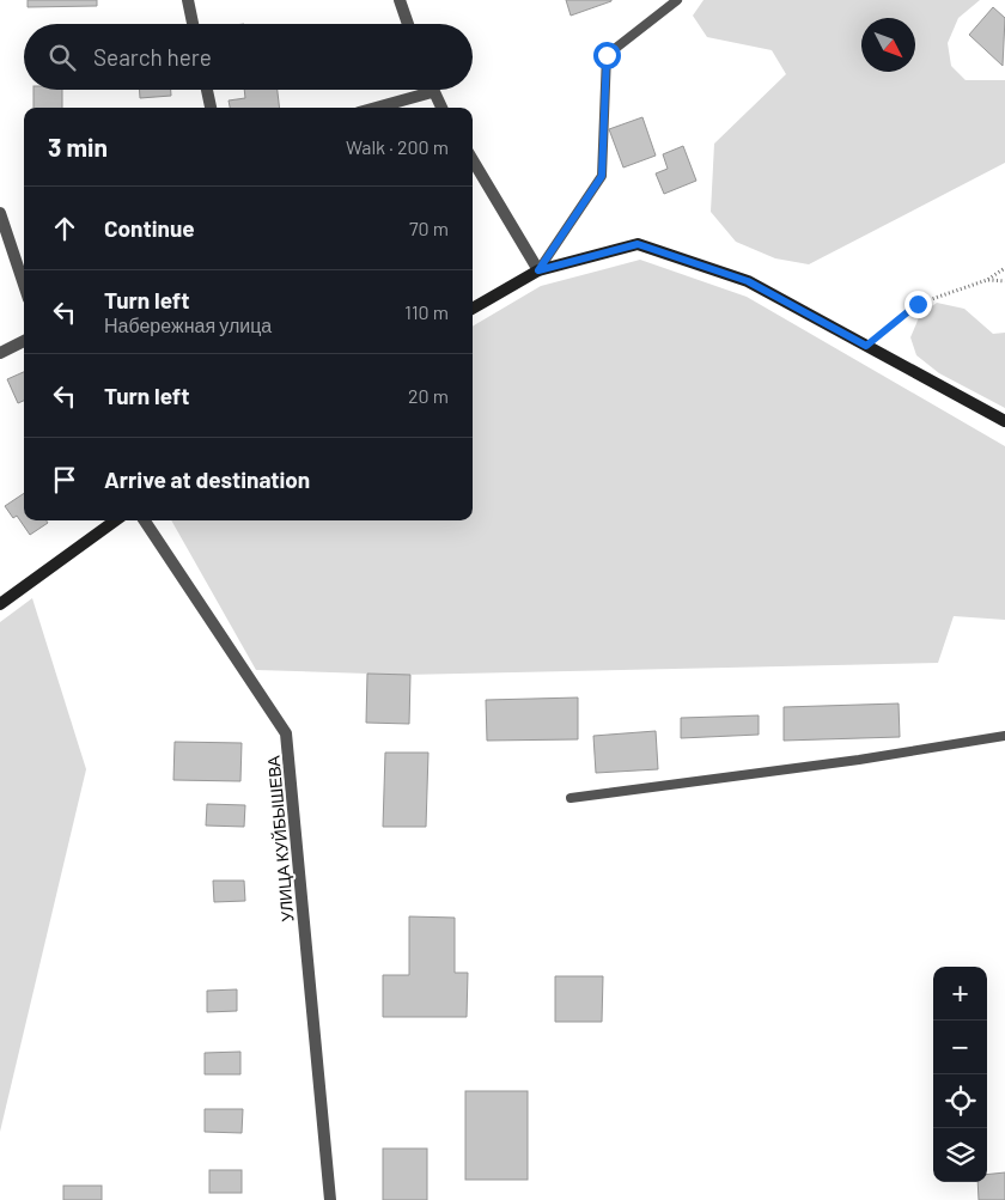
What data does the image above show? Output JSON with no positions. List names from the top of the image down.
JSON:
{
  "streets": {
    "street": ["УЛИЦА КУЙБЫШЕВА"]
  },
  "north": "bottom right",
  "page": {
    "search": "Search here",
    "heading": ["3 min", "Walk · 200 m"],
    "list": [
      ["Continue", "70 m"],
      ["Turn left", "Набережная улица", "110 m"],
      ["Turn left", "20 m"],
      "Arrive at destination"
    ],
    "map_buttons": ["+", "−"]
  }
}
